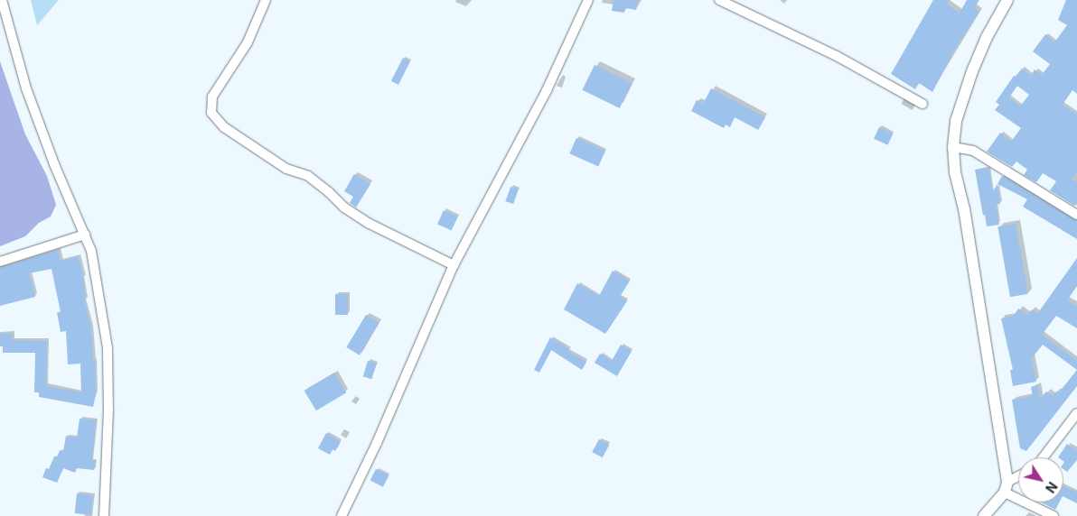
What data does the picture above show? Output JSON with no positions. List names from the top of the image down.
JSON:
{
  "north": "bottom right"
}
